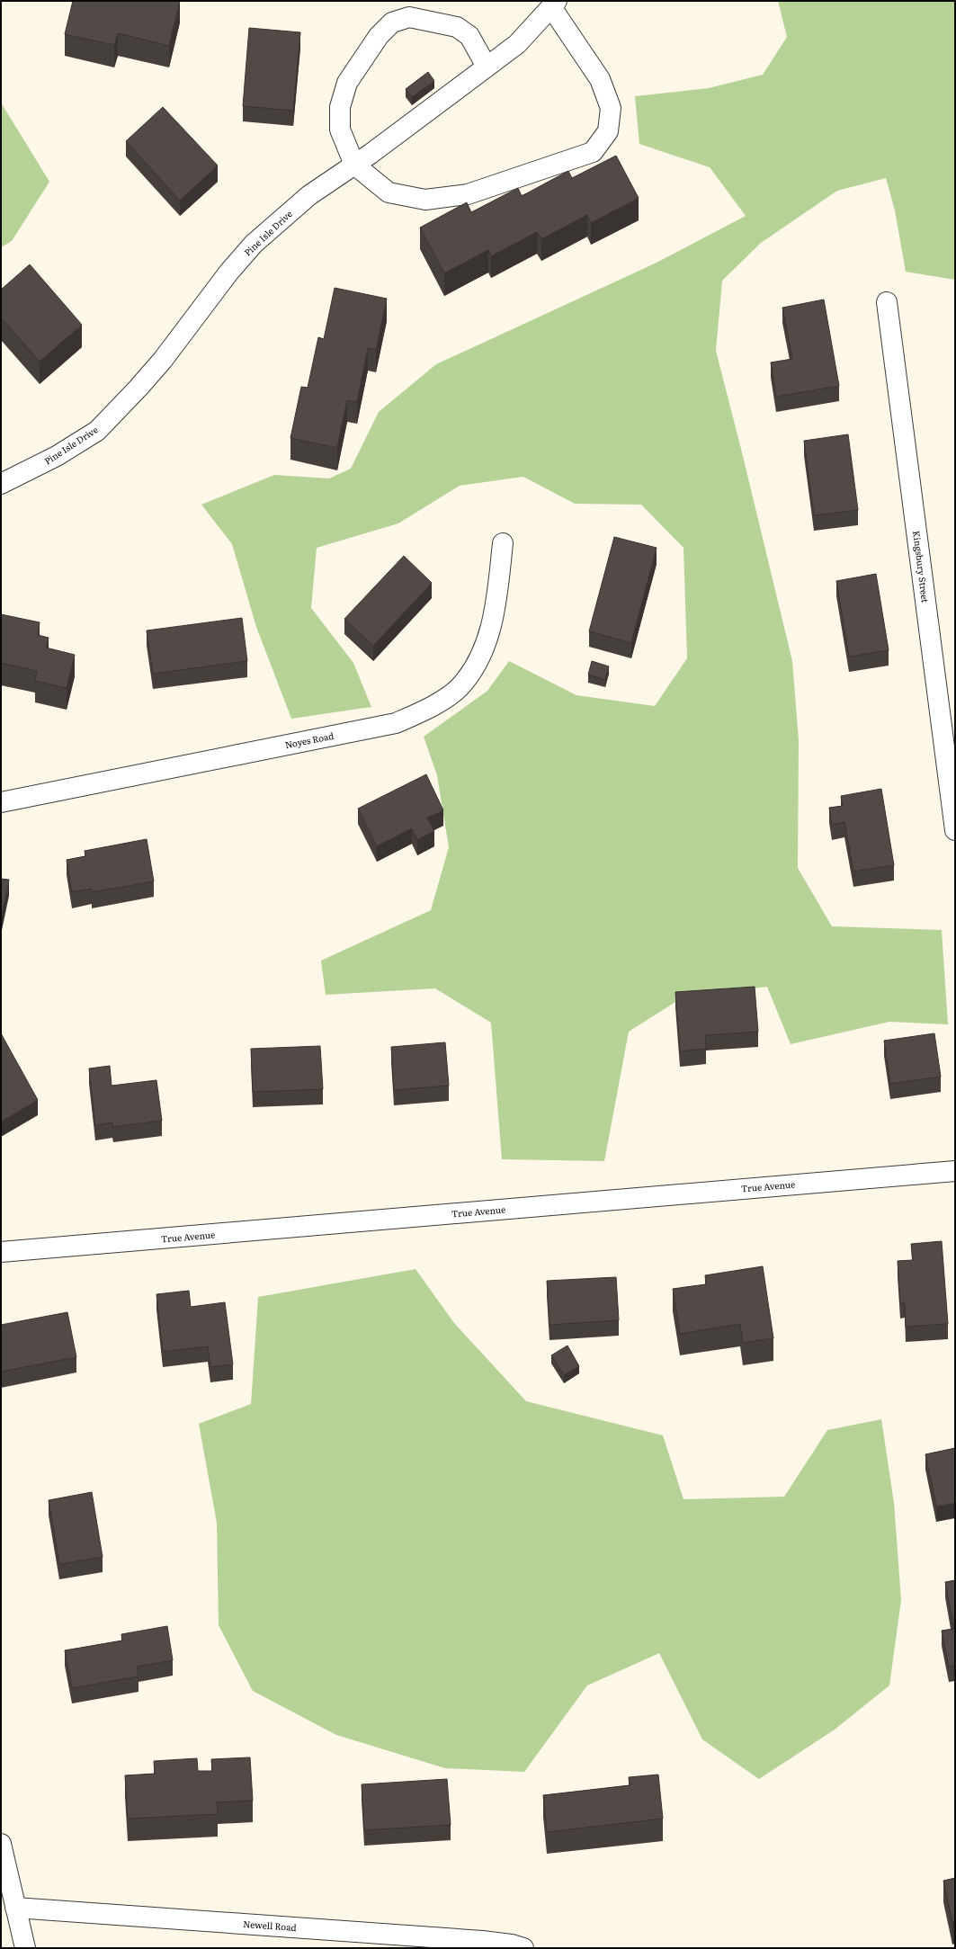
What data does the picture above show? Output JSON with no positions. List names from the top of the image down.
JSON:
{
  "streets": {
    "street": [
      "Pine Isle Drive",
      "Kingsbury Street",
      "Noyes Road",
      "True Avenue",
      "Newell Road"
    ]
  }
}
